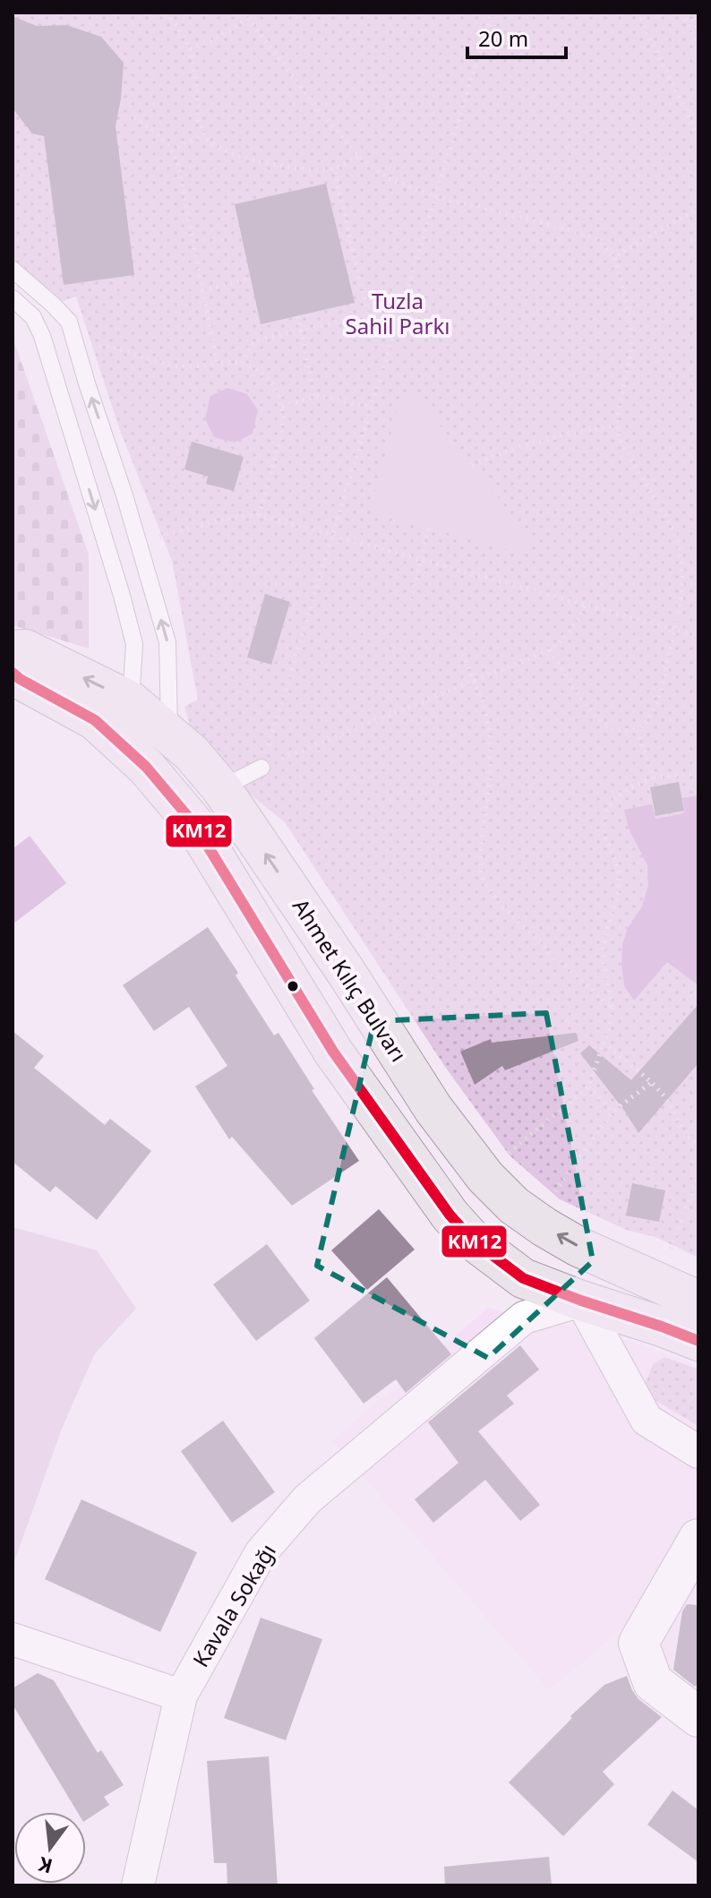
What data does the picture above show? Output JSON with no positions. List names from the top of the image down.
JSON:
{
  "streets": {
    "main road": ["Ahmet Kılıç Bulvarı"],
    "street": ["Kavala Sokağı"]
  },
  "crossings": [
    ["Ahmet Kılıç Bulvarı", "Kavala Sokağı"]
  ],
  "parks": ["Tuzla Sahil Parkı"],
  "lines": ["transit line KM12"],
  "scale_bar": "20 m",
  "north": "bottom"
}
